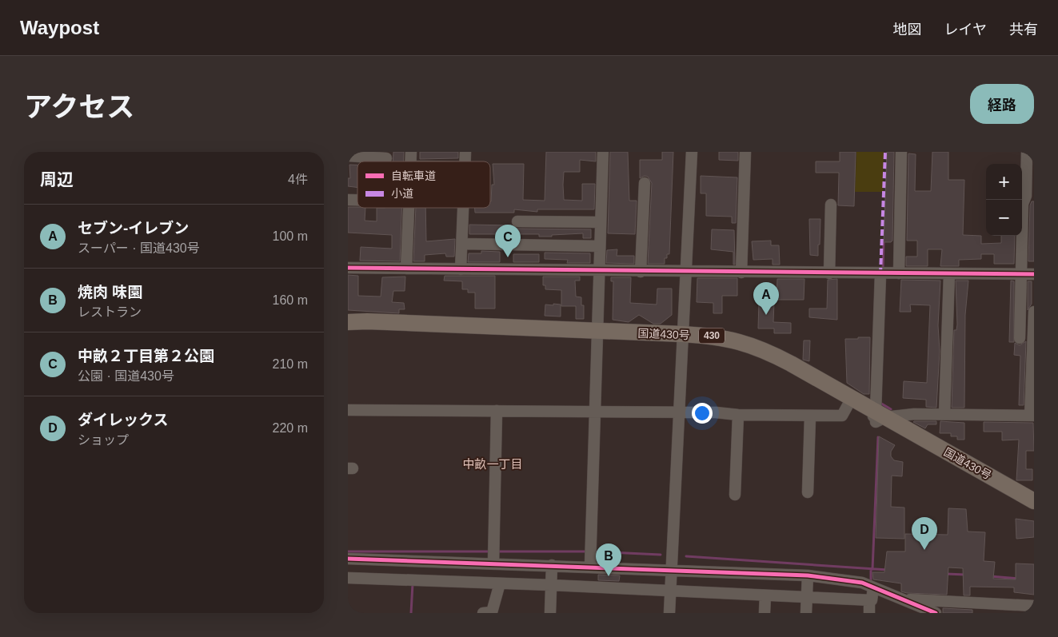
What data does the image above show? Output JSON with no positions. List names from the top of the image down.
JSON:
{
  "streets": {
    "highway": ["国道430号", "430"]
  },
  "districts": ["中畝一丁目"],
  "legend": ["自転車道", "小道"],
  "page": {
    "header": "Waypost",
    "nav": ["地図", "レイヤ", "共有"],
    "title": "アクセス",
    "buttons": "経路",
    "heading": ["周辺", "4件"],
    "map_buttons": ["+", "−"],
    "list": [
      {
        "mark": "A",
        "name": "セブン-イレブン",
        "note": "スーパー · 国道430号",
        "value": "100 m"
      },
      {
        "mark": "B",
        "name": "焼肉 味園",
        "note": "レストラン",
        "value": "160 m"
      },
      {
        "mark": "C",
        "name": "中畝２丁目第２公園",
        "note": "公園 · 国道430号",
        "value": "210 m"
      },
      {
        "mark": "D",
        "name": "ダイレックス",
        "note": "ショップ",
        "value": "220 m"
      }
    ],
    "pins": [
      "C",
      "A",
      "D",
      "B"
    ]
  }
}
